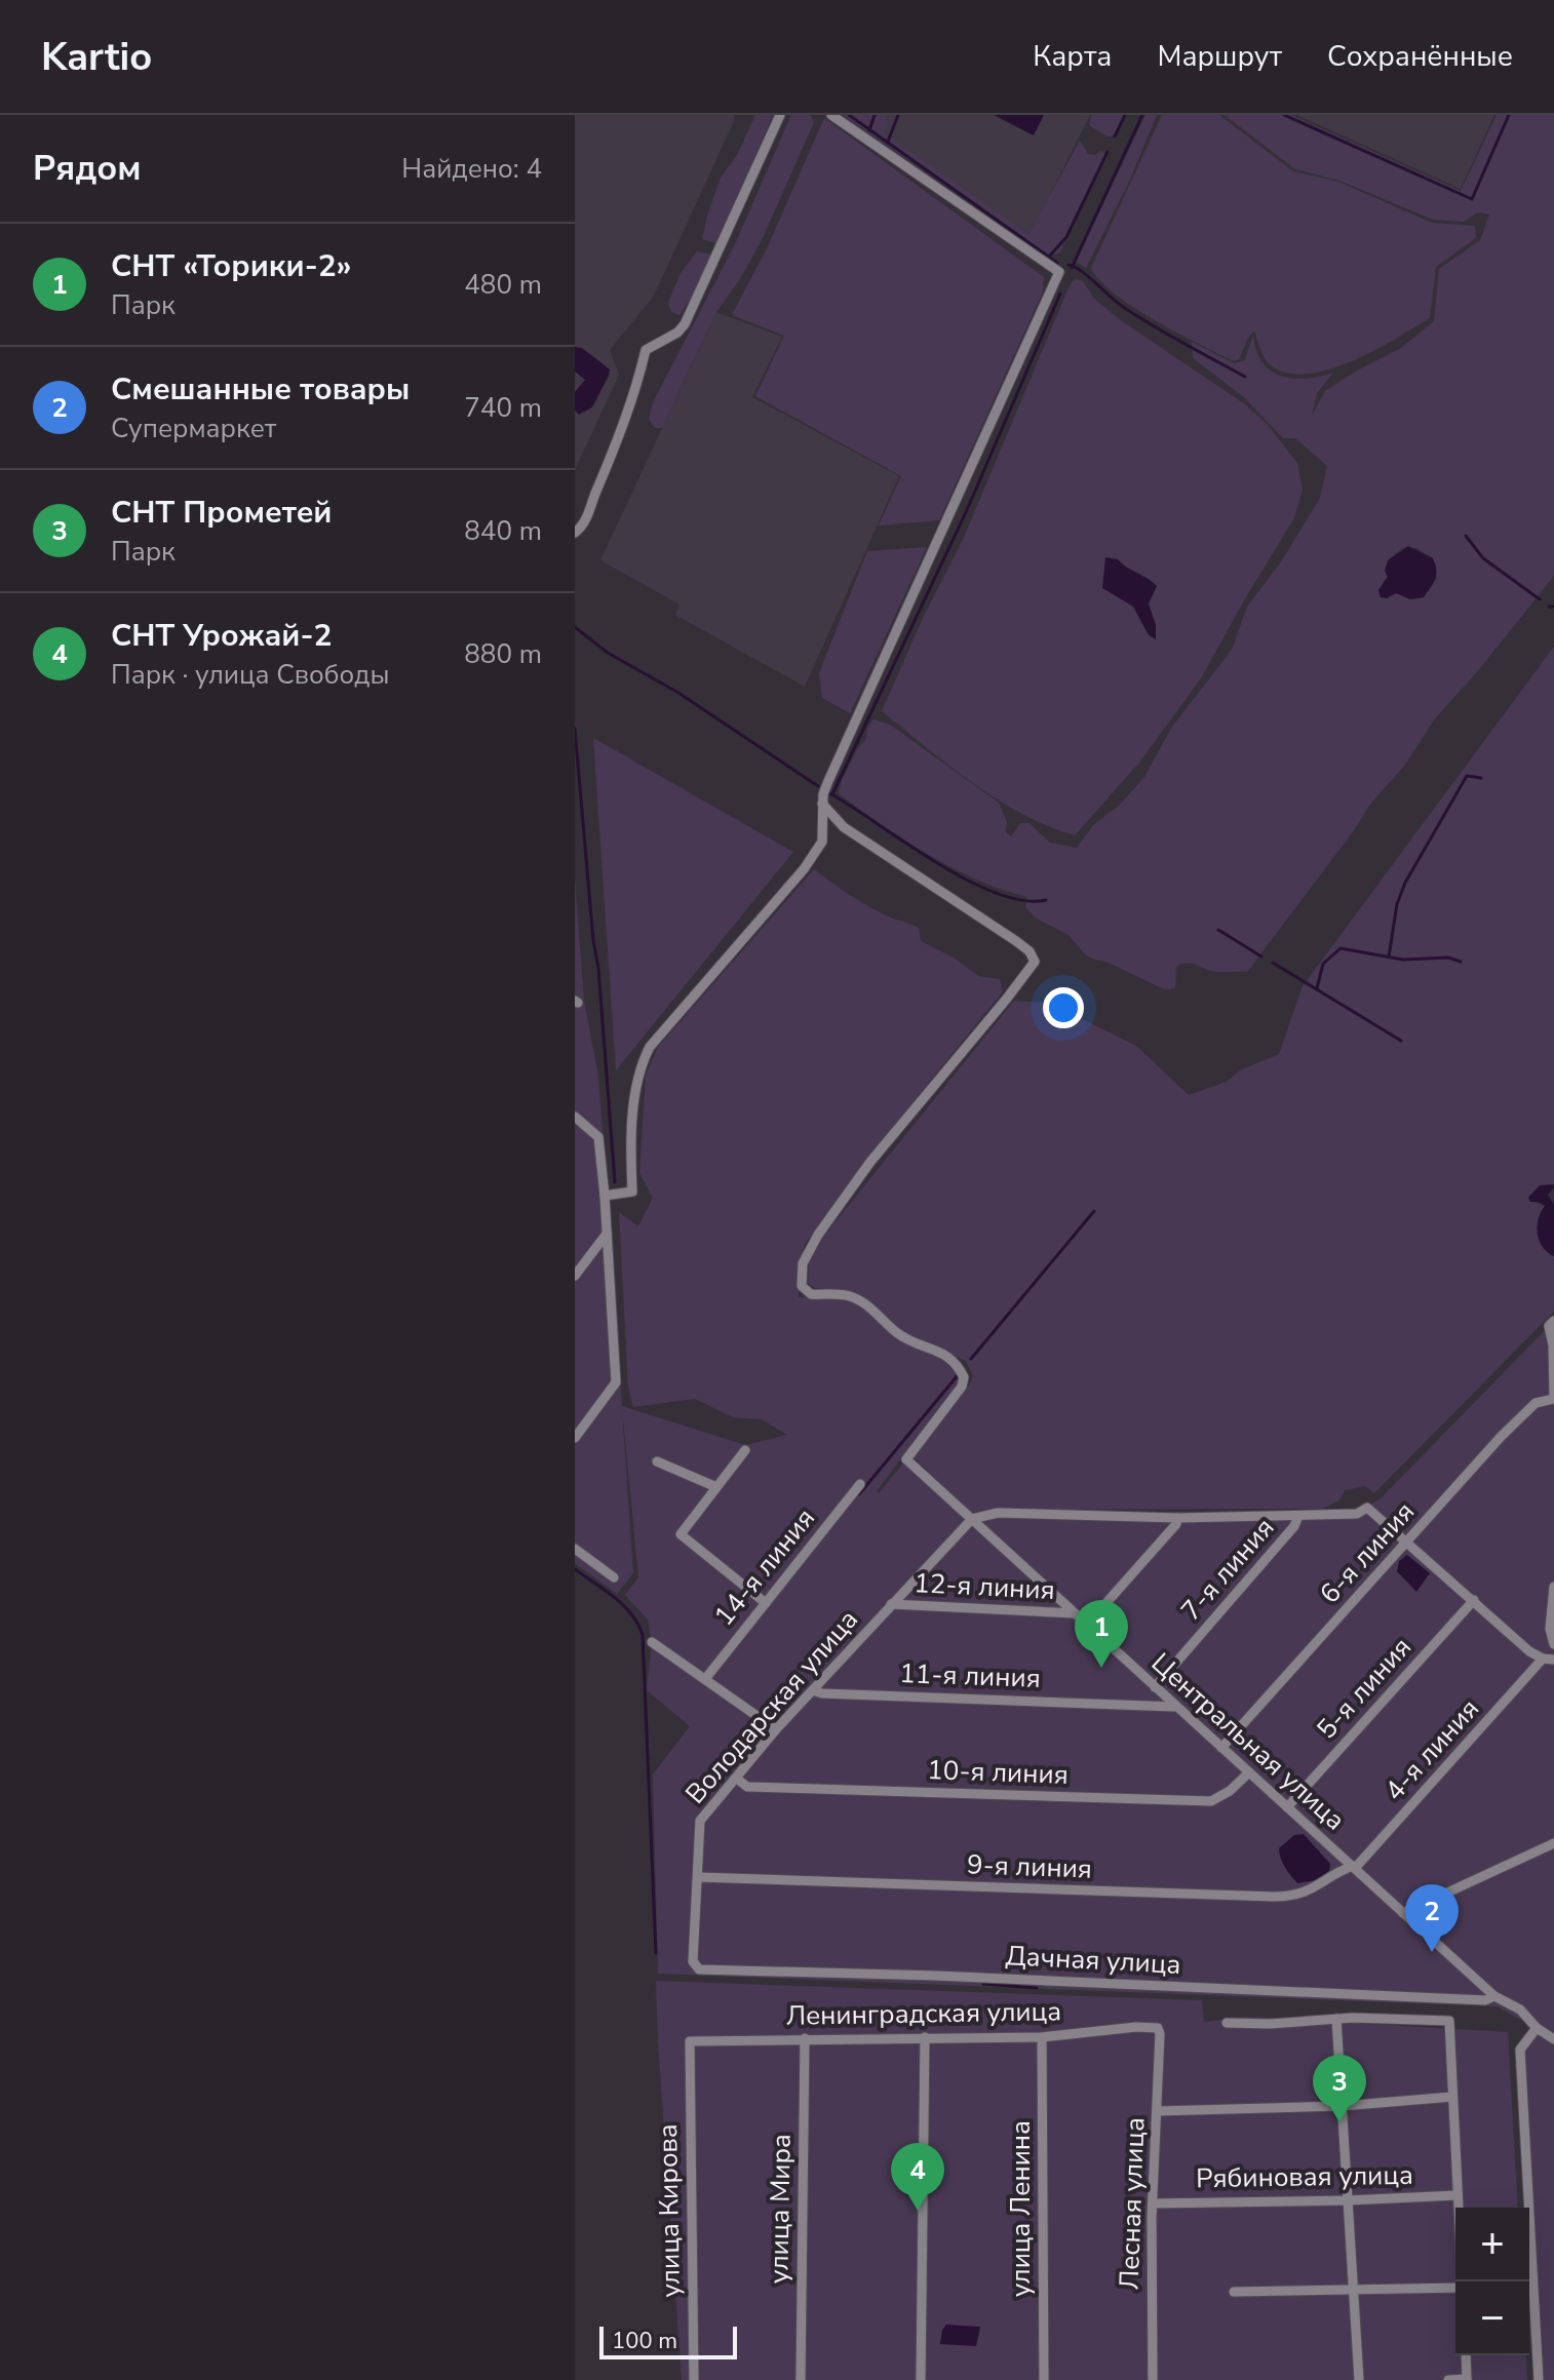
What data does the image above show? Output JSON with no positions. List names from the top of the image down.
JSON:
{
  "streets": {
    "street": [
      "6-я линия",
      "14-я линия",
      "7-я линия",
      "12-я линия",
      "11-я линия",
      "5-я линия",
      "Володарская улица",
      "Центральная улица",
      "4-я линия",
      "10-я линия",
      "9-я линия",
      "Дачная улица",
      "Ленинградская улица",
      "Рябиновая улица",
      "Лесная улица",
      "улица Мира",
      "улица Ленина",
      "улица Кирова"
    ]
  },
  "crossings": [
    ["6-я линия", "Центральная улица"],
    ["7-я линия", "Центральная улица"],
    ["12-я линия", "Володарская улица"],
    ["12-я линия", "Центральная улица"],
    ["11-я линия", "Володарская улица"],
    ["11-я линия", "Центральная улица"],
    ["5-я линия", "Центральная улица"],
    ["Володарская улица", "Центральная улица"],
    ["Володарская улица", "10-я линия"],
    ["Володарская улица", "9-я линия"],
    ["Володарская улица", "Дачная улица"],
    ["Центральная улица", "4-я линия"],
    ["Центральная улица", "10-я линия"],
    ["Центральная улица", "9-я линия"],
    ["Центральная улица", "Дачная улица"],
    ["4-я линия", "9-я линия"],
    ["Ленинградская улица", "Лесная улица"],
    ["Ленинградская улица", "улица Мира"],
    ["Ленинградская улица", "улица Ленина"],
    ["Ленинградская улица", "улица Кирова"],
    ["Рябиновая улица", "Лесная улица"]
  ],
  "scale_bar": "100 m",
  "page": {
    "header": "Kartio",
    "nav": ["Карта", "Маршрут", "Сохранённые"],
    "heading": ["Рядом", "Найдено: 4"],
    "list": [
      {
        "mark": "1",
        "name": "СНТ «Торики-2»",
        "note": "Парк",
        "value": "480 m"
      },
      {
        "mark": "2",
        "name": "Смешанные товары",
        "note": "Супермаркет",
        "value": "740 m"
      },
      {
        "mark": "3",
        "name": "СНТ Прометей",
        "note": "Парк",
        "value": "840 m"
      },
      {
        "mark": "4",
        "name": "СНТ Урожай-2",
        "note": "Парк · улица Свободы",
        "value": "880 m"
      }
    ],
    "pins": [
      "1",
      "2",
      "3",
      "4"
    ],
    "map_buttons": ["+", "−"],
    "scale": "100 m"
  }
}
